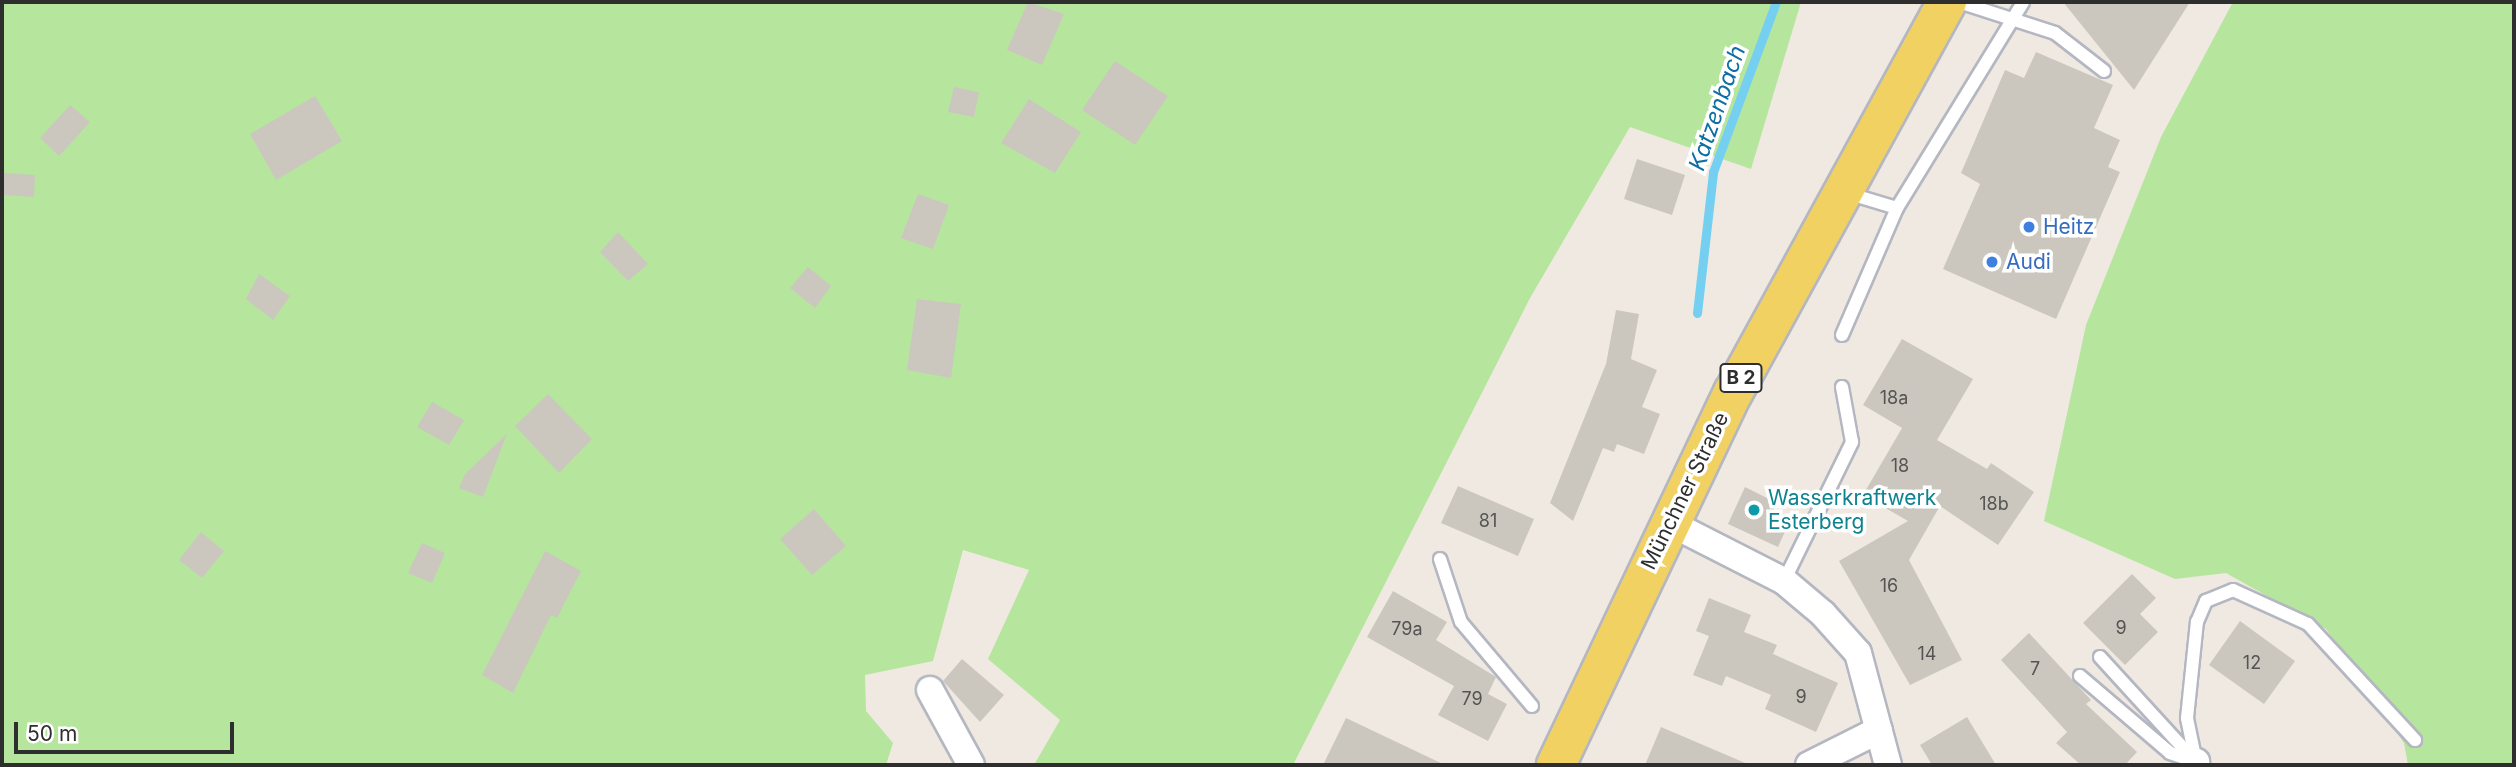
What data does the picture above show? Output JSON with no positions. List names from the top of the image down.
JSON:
{
  "streets": {
    "main road": ["B 2", "Münchner Straße"]
  },
  "water": ["Katzenbach"],
  "places": ["Heitz", "Audi", "Wasserkraftwerk Esterberg"],
  "house_numbers": [
    "18a",
    "18",
    "18b",
    "81",
    "16",
    "9",
    "79a",
    "14",
    "12",
    "7",
    "9",
    "79"
  ],
  "scale_bar": "50 m"
}
